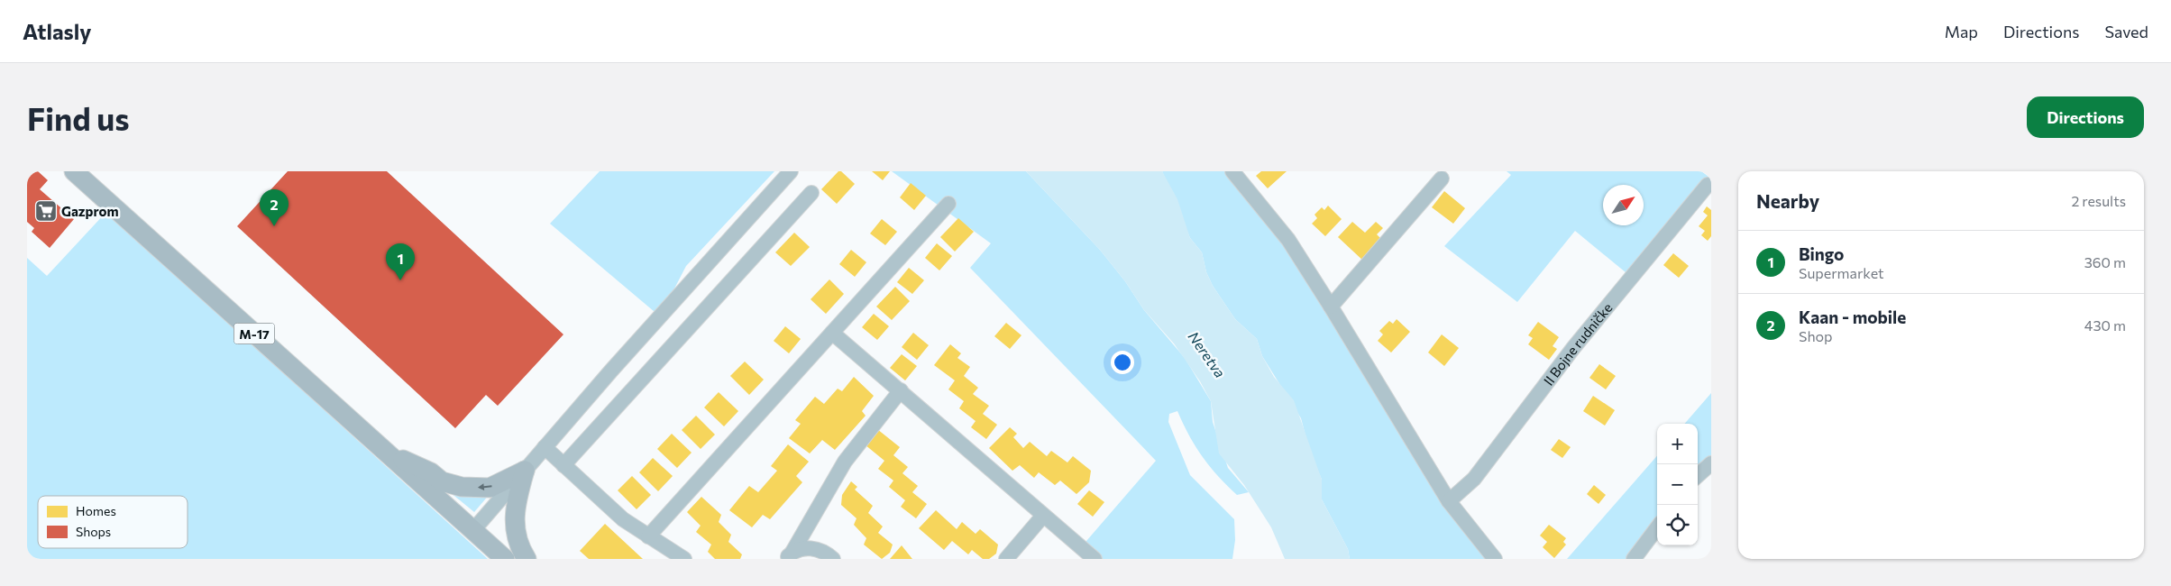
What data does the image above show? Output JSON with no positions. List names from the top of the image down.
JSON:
{
  "streets": {
    "main road": ["M-17"],
    "street": ["II Bojne rudničke"]
  },
  "water": ["Neretva"],
  "places": {
    "supermarket": ["Gazprom"]
  },
  "legend": ["Homes", "Shops"],
  "north": "top right",
  "page": {
    "header": "Atlasly",
    "nav": ["Map", "Directions", "Saved"],
    "buttons": "Directions",
    "title": "Find us",
    "heading": ["Nearby", "2 results"],
    "pins": ["2", "1"],
    "list": [
      {
        "mark": "1",
        "name": "Bingo",
        "note": "Supermarket",
        "value": "360 m"
      },
      {
        "mark": "2",
        "name": "Kaan - mobile",
        "note": "Shop",
        "value": "430 m"
      }
    ],
    "map_buttons": ["+", "−"]
  }
}
